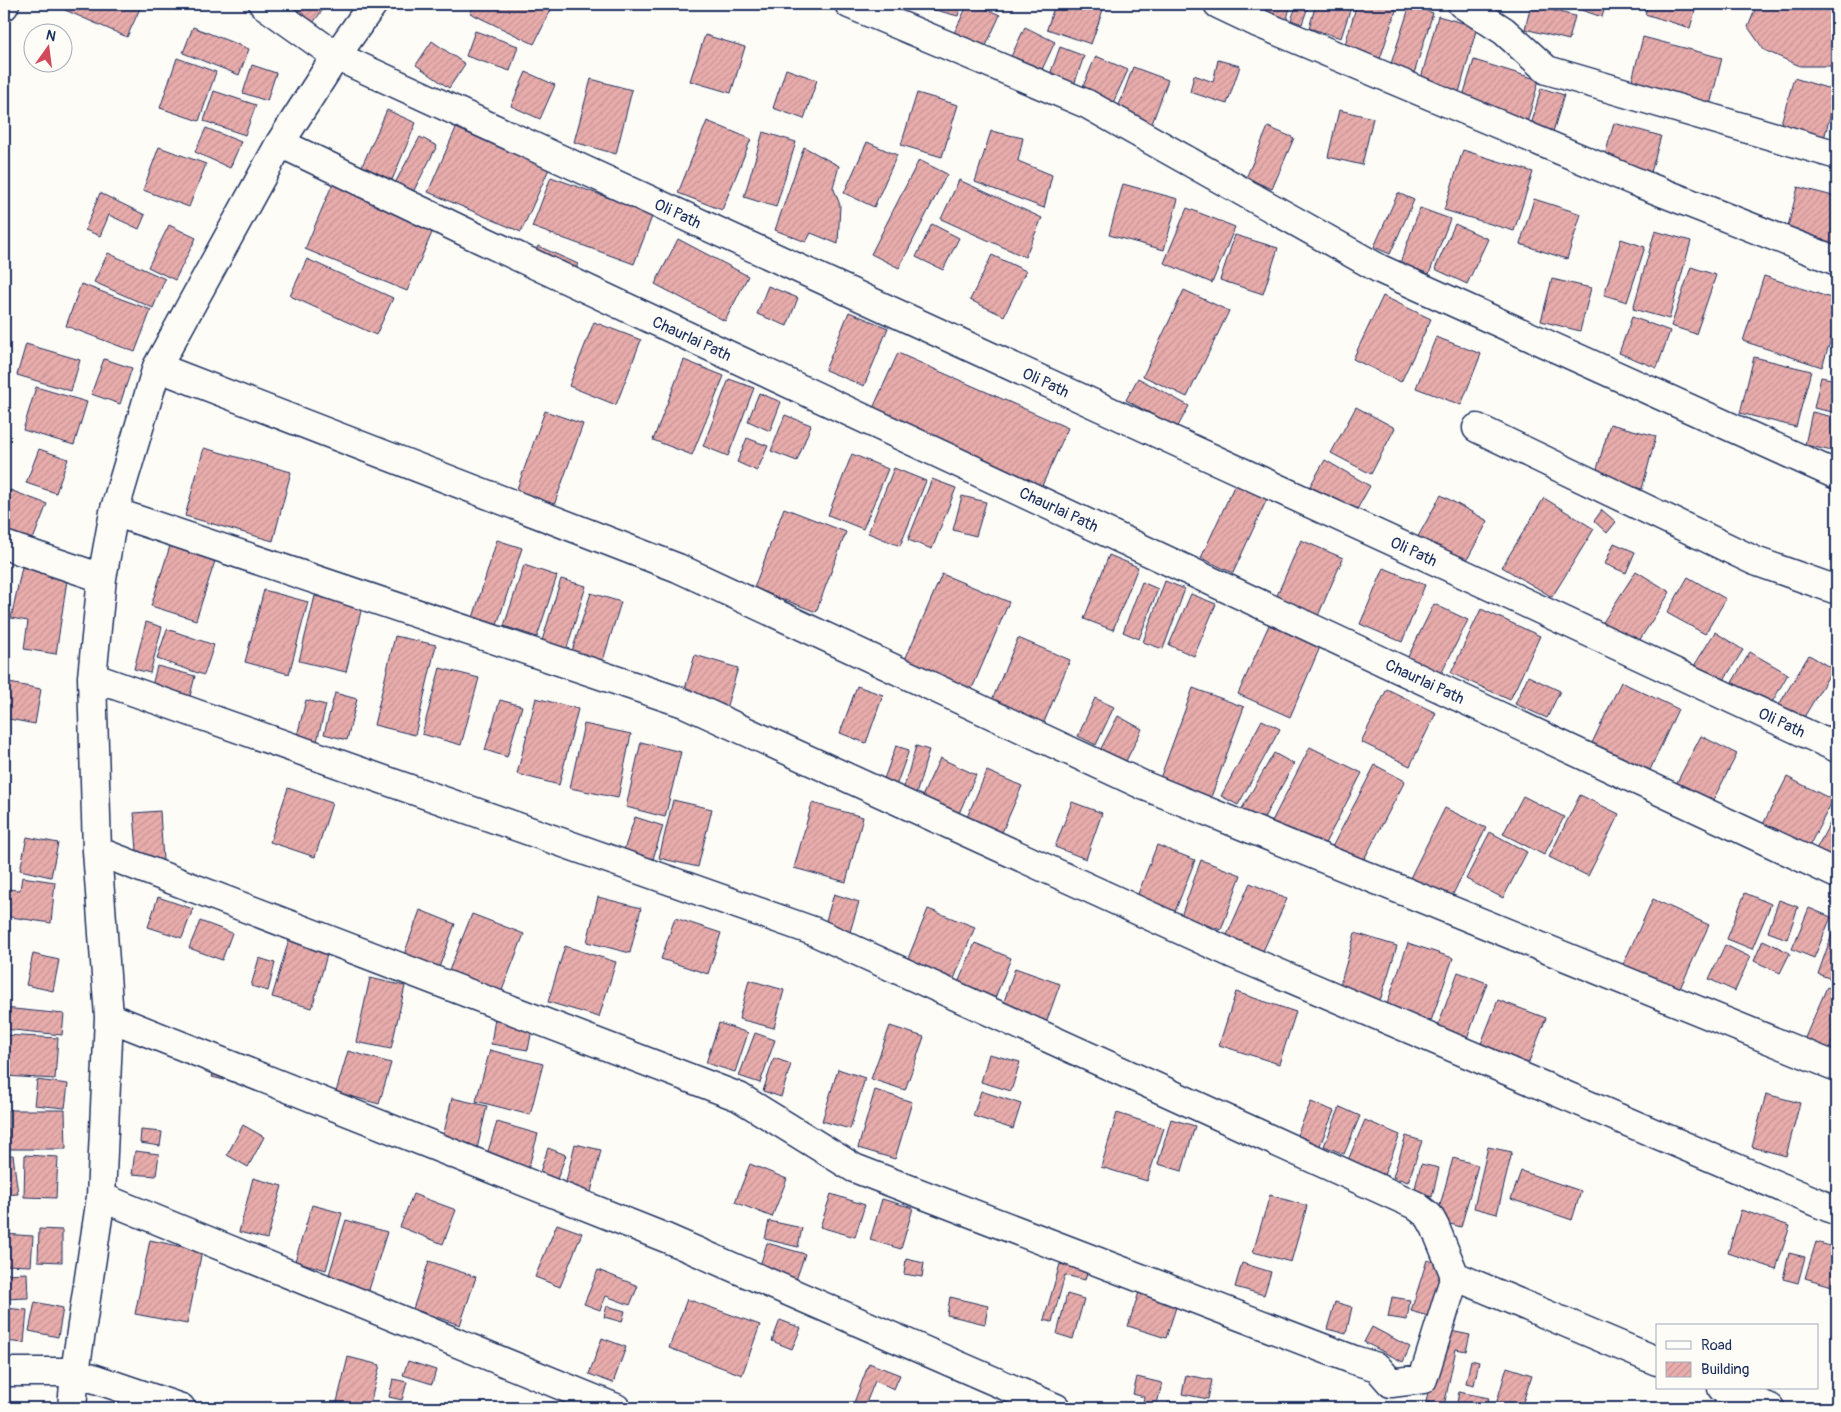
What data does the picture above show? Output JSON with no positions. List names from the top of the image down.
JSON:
{
  "streets": {
    "street": ["Oli Path", "Chaurlai Path"]
  },
  "legend": ["Road", "Building"],
  "north": "top"
}
